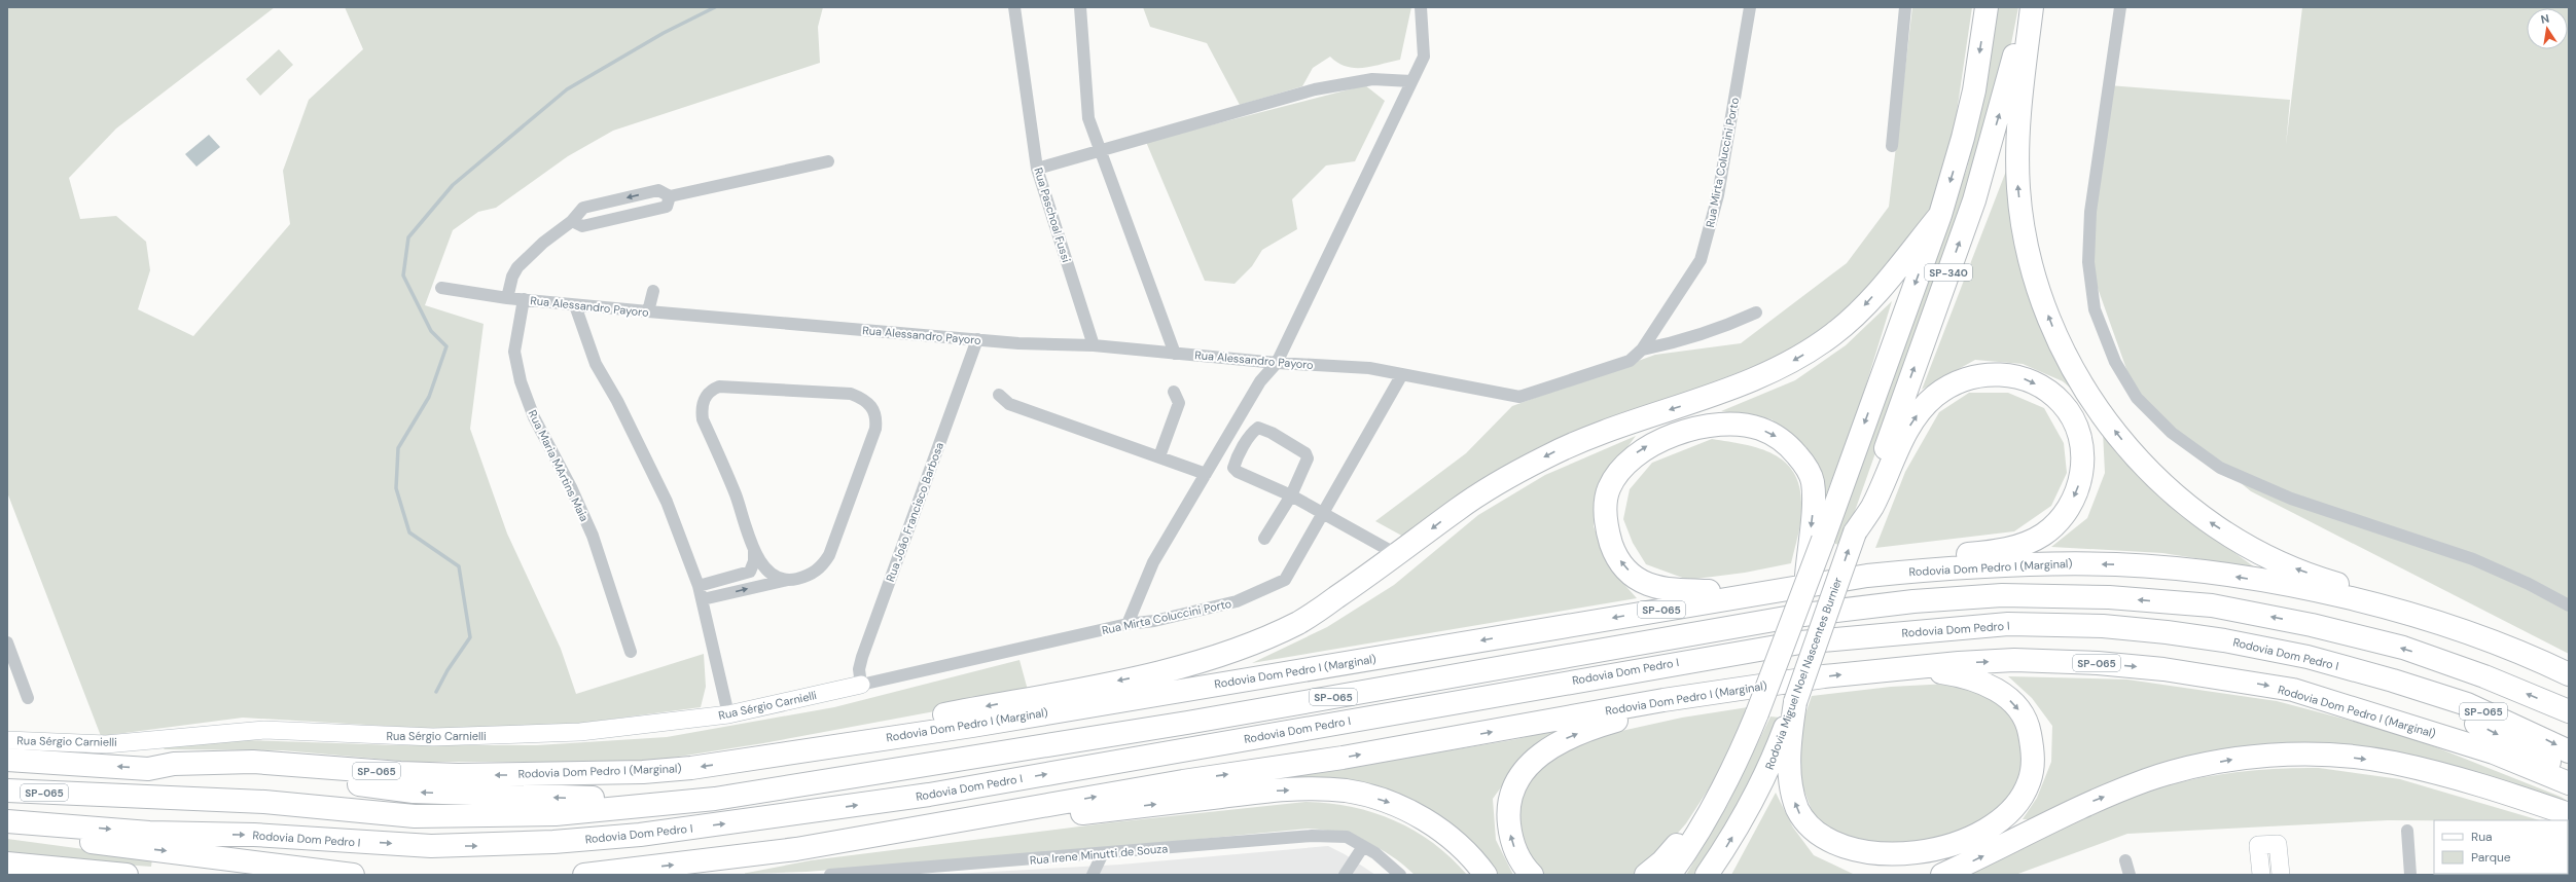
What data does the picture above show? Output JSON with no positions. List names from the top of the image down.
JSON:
{
  "streets": {
    "highway": [
      "SP-340",
      "Rodovia Dom Pedro I (Marginal)",
      "SP-065",
      "Rodovia Dom Pedro I",
      "Rodovia Miguel Noel Nascentes Burnier"
    ],
    "street": [
      "Rua Mirta Coluccini Porto",
      "Rua Paschoal Fussi",
      "Rua Alessandro Payoro",
      "Rua Maria MArtins Maia",
      "Rua João Francisco Barbosa",
      "Rua Sérgio Carnielli",
      "Rua Irene Minutti de Souza"
    ]
  },
  "crossings": [
    ["Rua Mirta Coluccini Porto", "Rua Alessandro Payoro"],
    ["Rua Mirta Coluccini Porto", "Rua João Francisco Barbosa"],
    ["Rua Mirta Coluccini Porto", "Rua Sérgio Carnielli"],
    ["Rua Paschoal Fussi", "Rua Alessandro Payoro"],
    ["SP-340", "Rodovia Miguel Noel Nascentes Burnier"],
    ["Rua Alessandro Payoro", "Rua Maria MArtins Maia"],
    ["Rua Alessandro Payoro", "Rua João Francisco Barbosa"],
    ["Rua João Francisco Barbosa", "Rua Sérgio Carnielli"],
    ["Rodovia Dom Pedro I (Marginal)", "SP-065"],
    ["SP-065", "Rodovia Miguel Noel Nascentes Burnier"]
  ],
  "legend": ["Rua", "Parque"],
  "north": "top"
}
